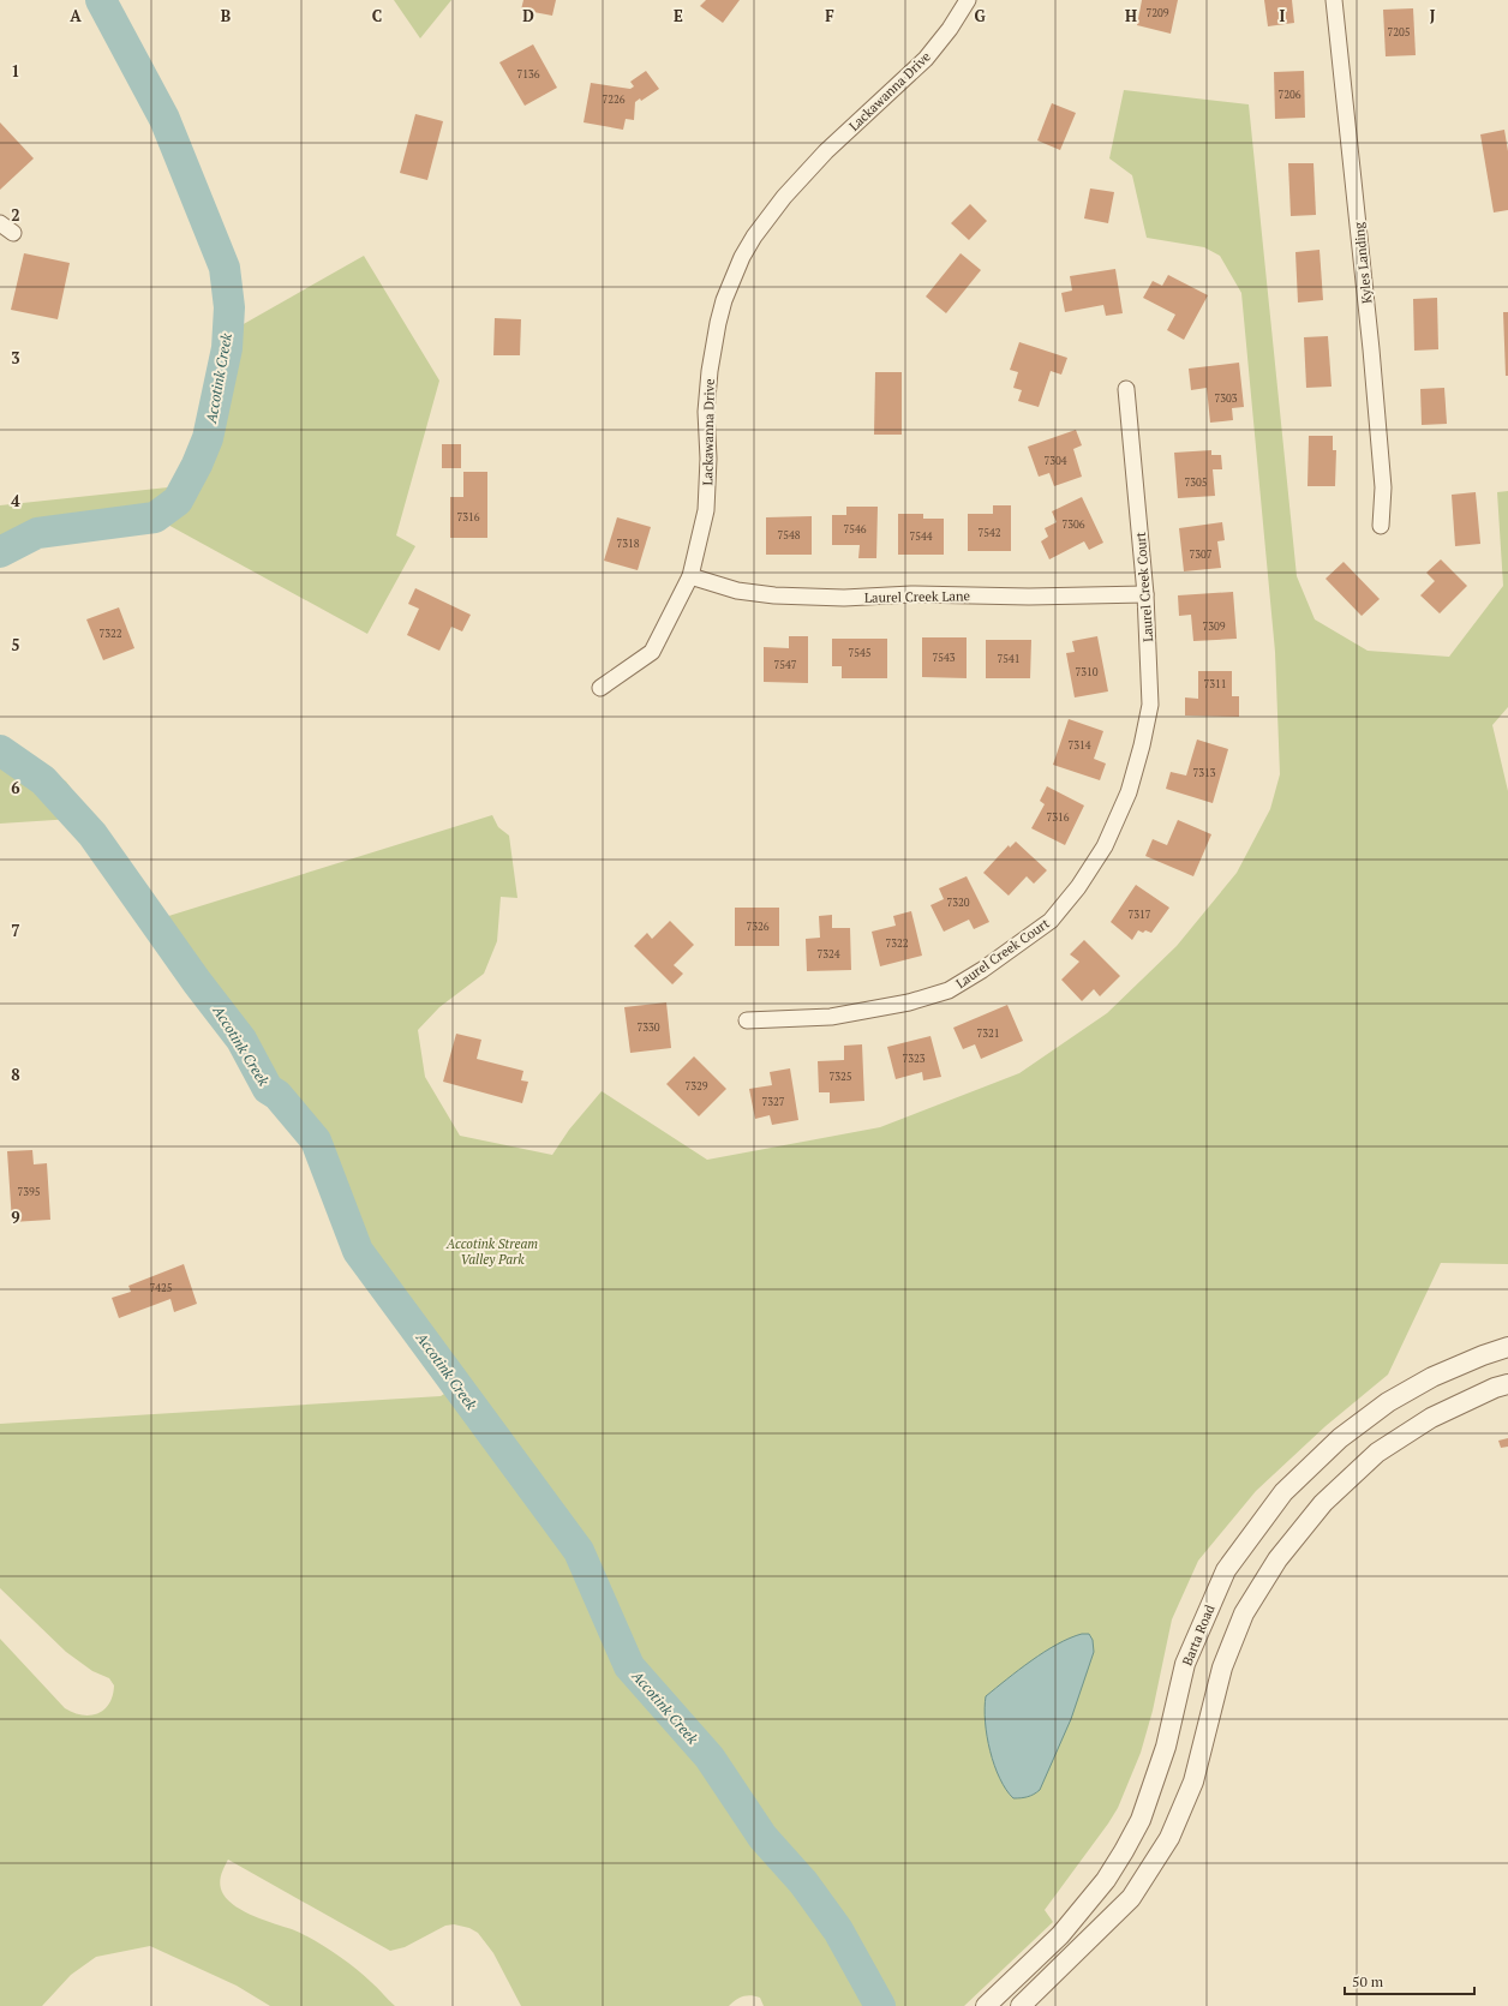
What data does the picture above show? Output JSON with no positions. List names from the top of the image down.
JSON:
{
  "streets": {
    "street": [
      "Lackawanna Drive",
      "Kyles Landing",
      "Laurel Creek Court",
      "Laurel Creek Lane",
      "Barta Road"
    ]
  },
  "crossings": [
    ["Lackawanna Drive", "Laurel Creek Lane"],
    ["Laurel Creek Court", "Laurel Creek Lane"]
  ],
  "water": ["Accotink Creek"],
  "parks": ["Accotink Stream Valley Park"],
  "house_numbers": [
    "7209",
    "7205",
    "7136",
    "7206",
    "7226",
    "7303",
    "7304",
    "7305",
    "7316",
    "7306",
    "7546",
    "7542",
    "7548",
    "7544",
    "7318",
    "7307",
    "7309",
    "7322",
    "7545",
    "7543",
    "7541",
    "7547",
    "7310",
    "7311",
    "7314",
    "7313",
    "7316",
    "7320",
    "7317",
    "7326",
    "7322",
    "7324",
    "7330",
    "7321",
    "7323",
    "7325",
    "7329",
    "7327",
    "7395",
    "7425"
  ],
  "scale_bar": "50 m",
  "grid": {
    "columns": [
      "A",
      "B",
      "C",
      "D",
      "E",
      "F",
      "G",
      "H",
      "I",
      "J"
    ],
    "rows": [
      "1",
      "2",
      "3",
      "4",
      "5",
      "6",
      "7",
      "8",
      "9"
    ]
  }
}
